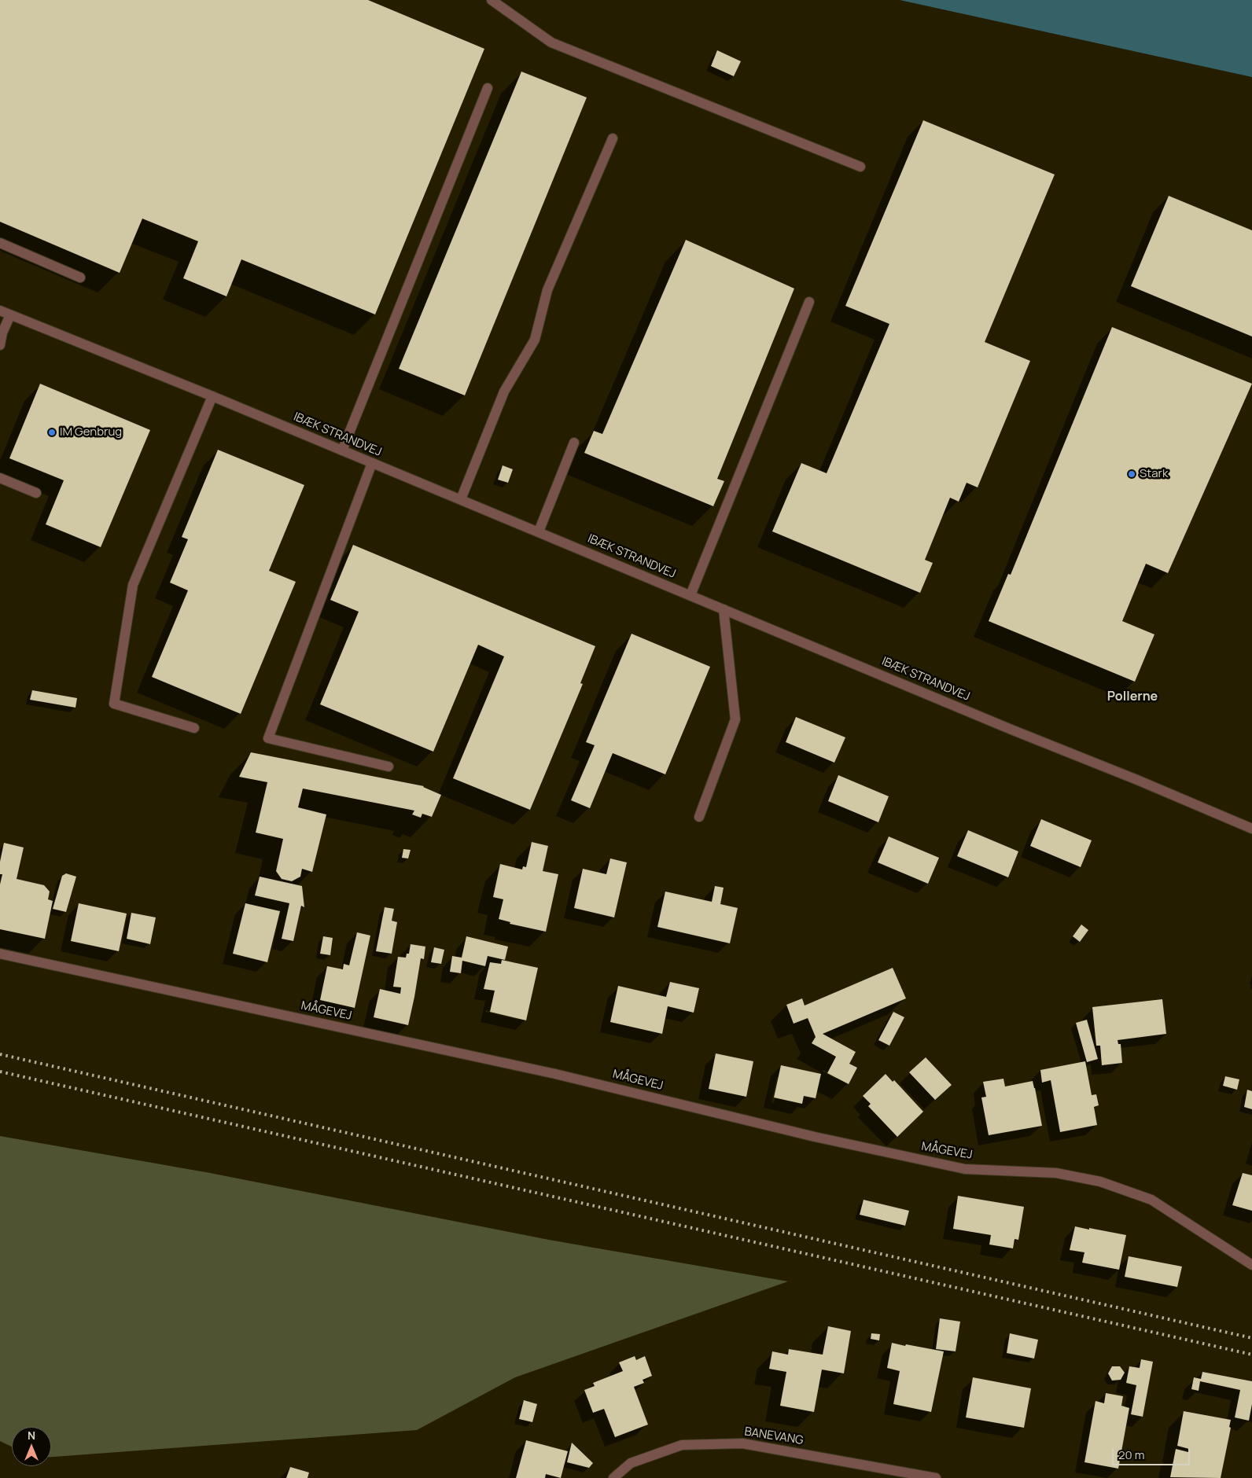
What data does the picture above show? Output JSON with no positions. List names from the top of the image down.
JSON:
{
  "streets": {
    "street": ["IBÆK STRANDVEJ", "MÅGEVEJ", "BANEVANG"]
  },
  "districts": ["Pollerne"],
  "places": ["IM Genbrug", "Stark"],
  "scale_bar": "20 m",
  "north": "top"
}
